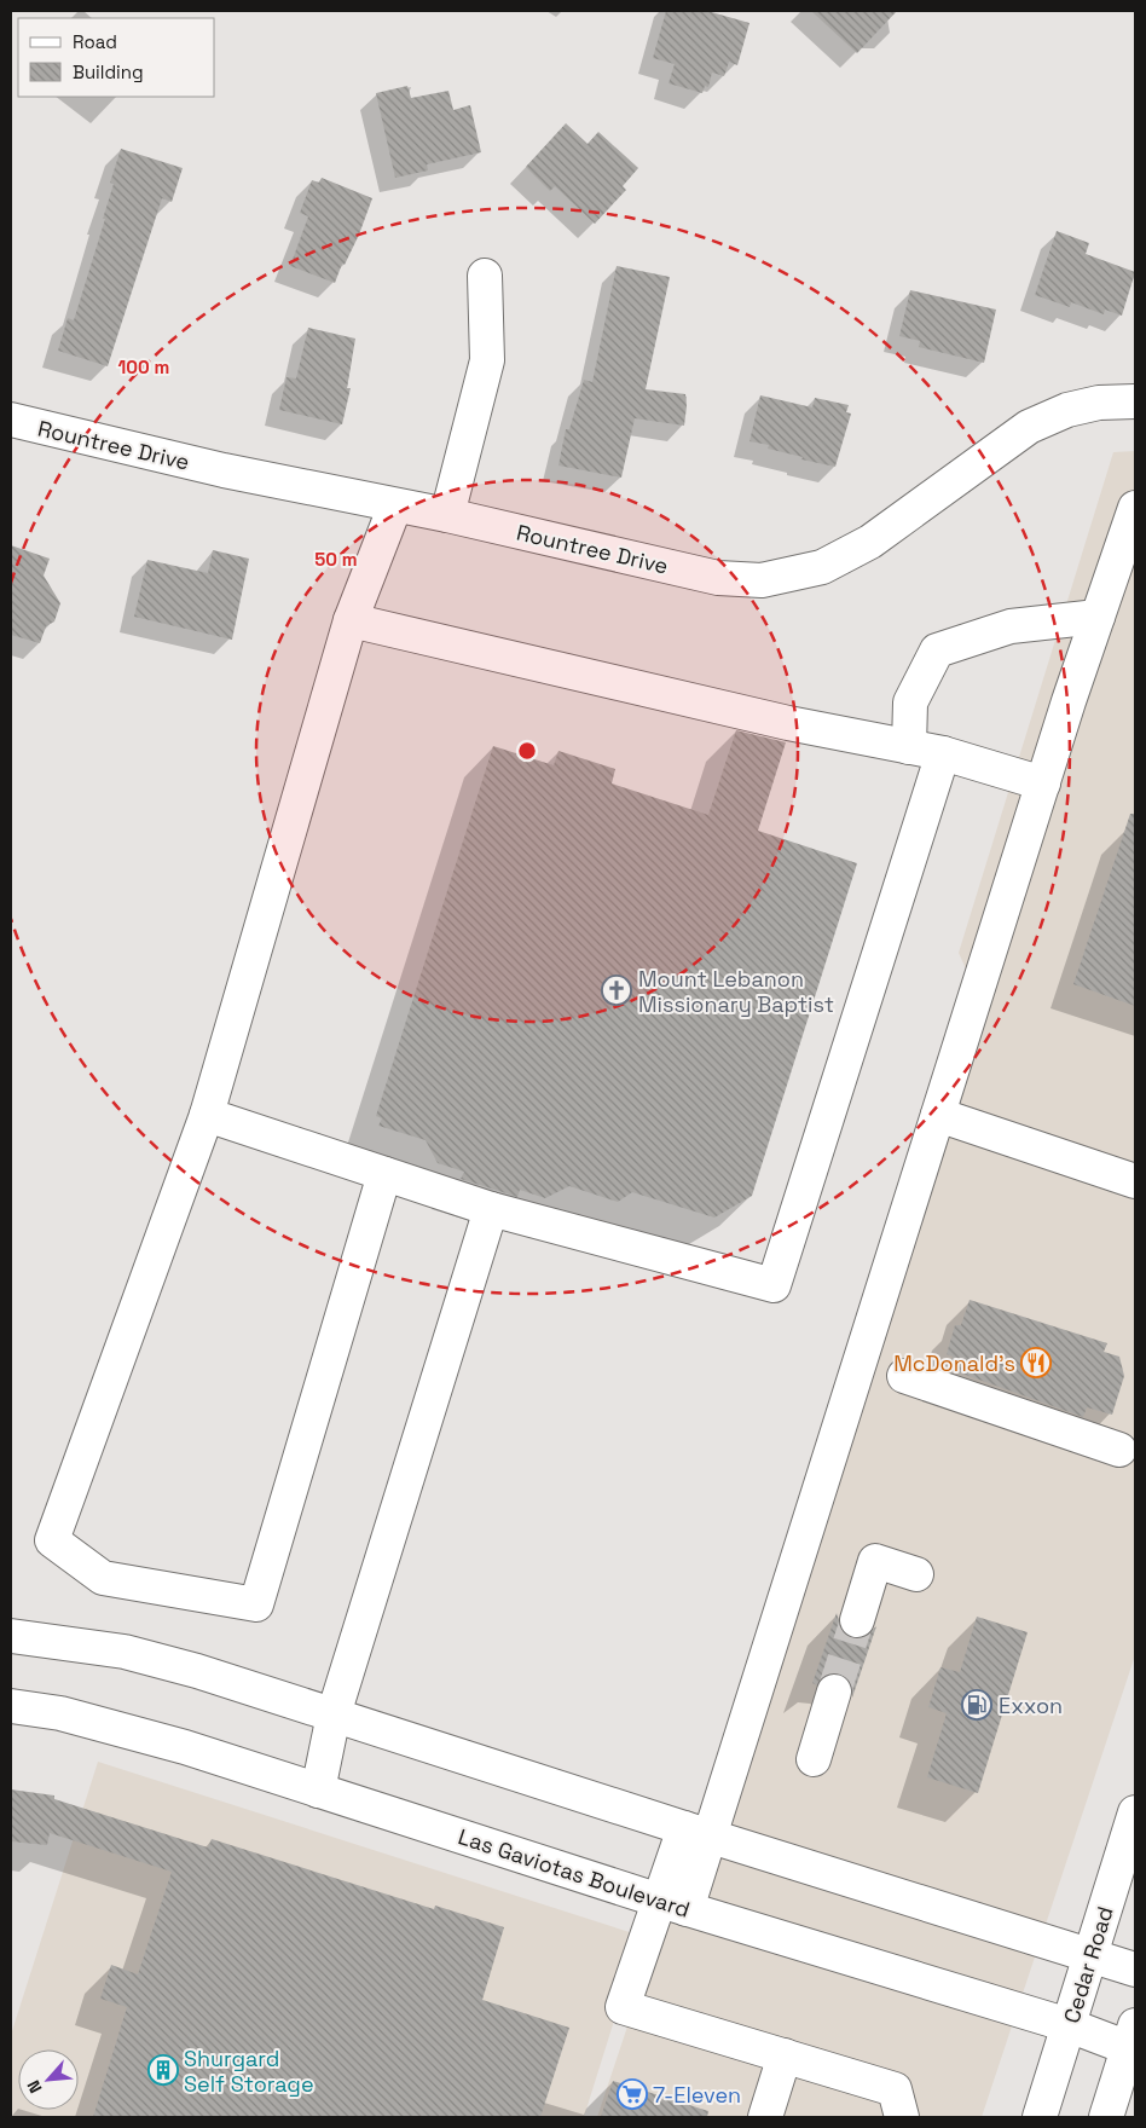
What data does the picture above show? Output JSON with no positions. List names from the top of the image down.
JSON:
{
  "streets": {
    "street": ["Rountree Drive", "Las Gaviotas Boulevard", "Cedar Road"]
  },
  "crossings": [
    ["Las Gaviotas Boulevard", "Cedar Road"]
  ],
  "places": {
    "church": ["Mount Lebanon Missionary Baptist"],
    "restaurant": ["McDonald's"],
    "fuel station": ["Exxon"],
    "building": ["Shurgard Self Storage"],
    "supermarket": ["7-Eleven"]
  },
  "legend": ["Road", "Building"],
  "north": "bottom left",
  "rings": ["100 m", "50 m"]
}
